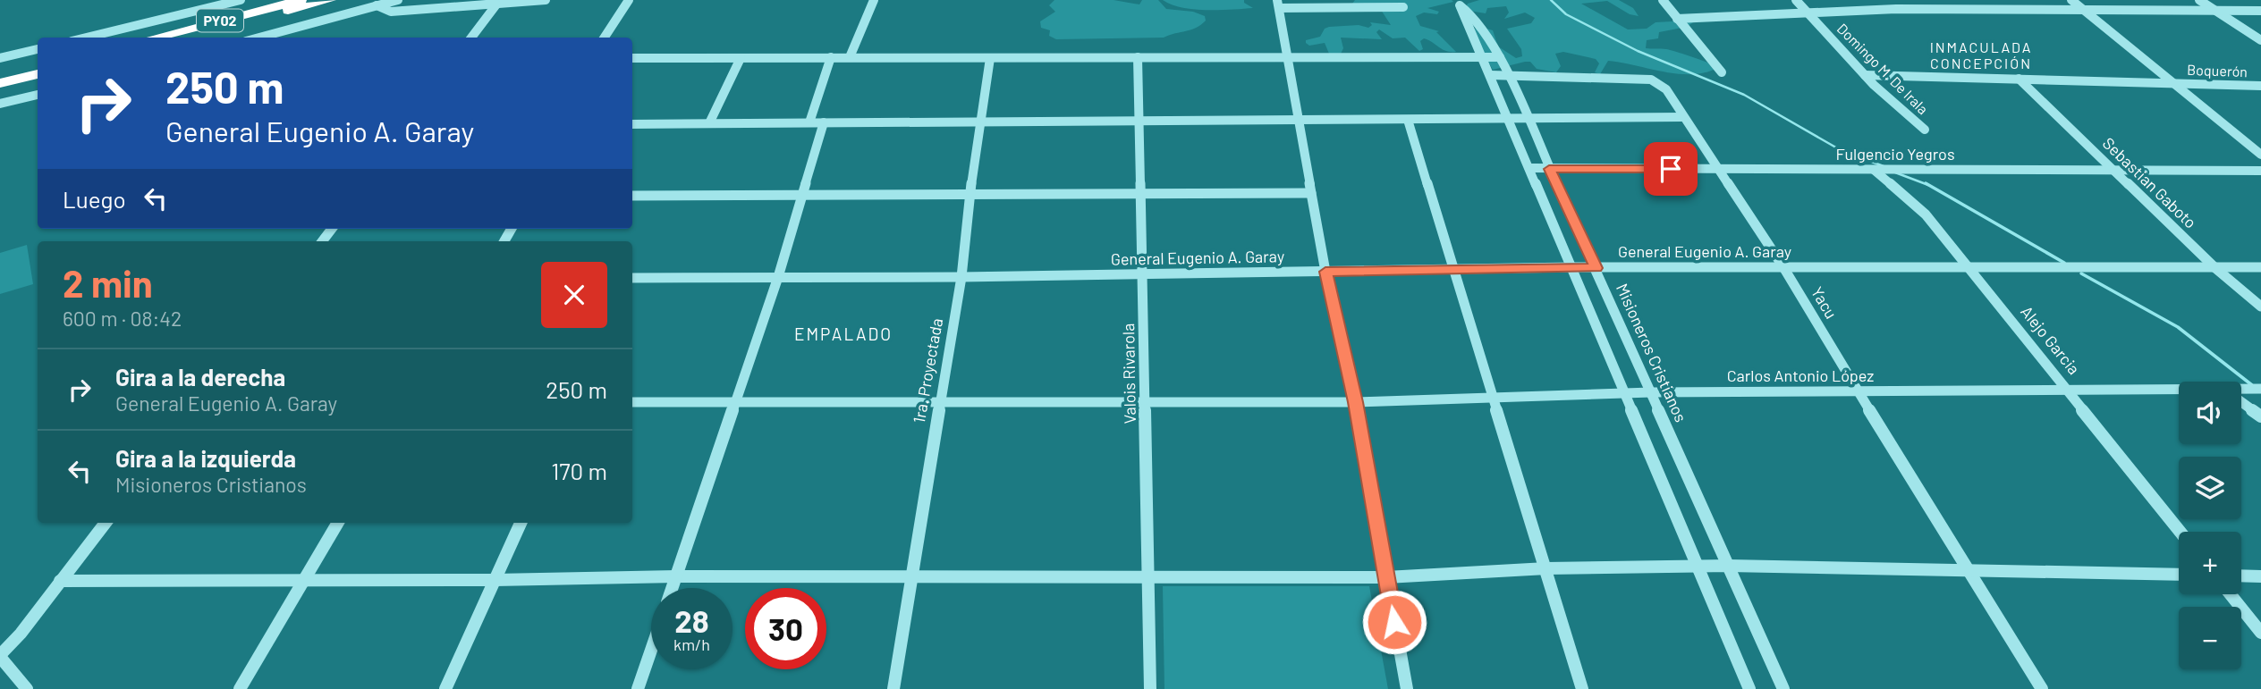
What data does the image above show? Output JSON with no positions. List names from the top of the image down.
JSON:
{
  "streets": {
    "highway": ["PY02"],
    "street": [
      "Domingo M. De Irala",
      "Boquerón",
      "Fulgencio Yegros",
      "Sebastian Gaboto",
      "General Eugenio A. Garay",
      "Yacu",
      "Alejo Garcia",
      "Misioneros Cristianos",
      "1ra. Proyectada",
      "Valois Rivarola",
      "Carlos Antonio López"
    ]
  },
  "crossings": [
    ["Domingo M. De Irala", "Boquerón"],
    ["Boquerón", "Sebastian Gaboto"],
    ["Fulgencio Yegros", "Sebastian Gaboto"],
    ["Fulgencio Yegros", "Yacu"],
    ["Fulgencio Yegros", "Alejo Garcia"],
    ["Fulgencio Yegros", "Misioneros Cristianos"],
    ["Sebastian Gaboto", "General Eugenio A. Garay"],
    ["General Eugenio A. Garay", "Yacu"],
    ["General Eugenio A. Garay", "Alejo Garcia"],
    ["General Eugenio A. Garay", "Misioneros Cristianos"],
    ["General Eugenio A. Garay", "1ra. Proyectada"],
    ["General Eugenio A. Garay", "Valois Rivarola"],
    ["Yacu", "Misioneros Cristianos"],
    ["Yacu", "Carlos Antonio López"],
    ["Alejo Garcia", "Carlos Antonio López"],
    ["Misioneros Cristianos", "Carlos Antonio López"],
    ["1ra. Proyectada", "Carlos Antonio López"],
    ["Valois Rivarola", "Carlos Antonio López"]
  ],
  "districts": ["INMACULADA CONCEPCIÓN", "EMPALADO"],
  "page": {
    "turn": ["250 m", "General Eugenio A. Garay"],
    "then": "Luego",
    "heading": ["2 min", "600 m · 08:42"],
    "list": [
      {
        "name": "Gira a la derecha",
        "note": "General Eugenio A. Garay",
        "value": "250 m"
      },
      {
        "name": "Gira a la izquierda",
        "note": "Misioneros Cristianos",
        "value": "170 m"
      }
    ],
    "map_buttons": ["+", "−"],
    "speed": "28 km/h",
    "limit": "30"
  }
}
